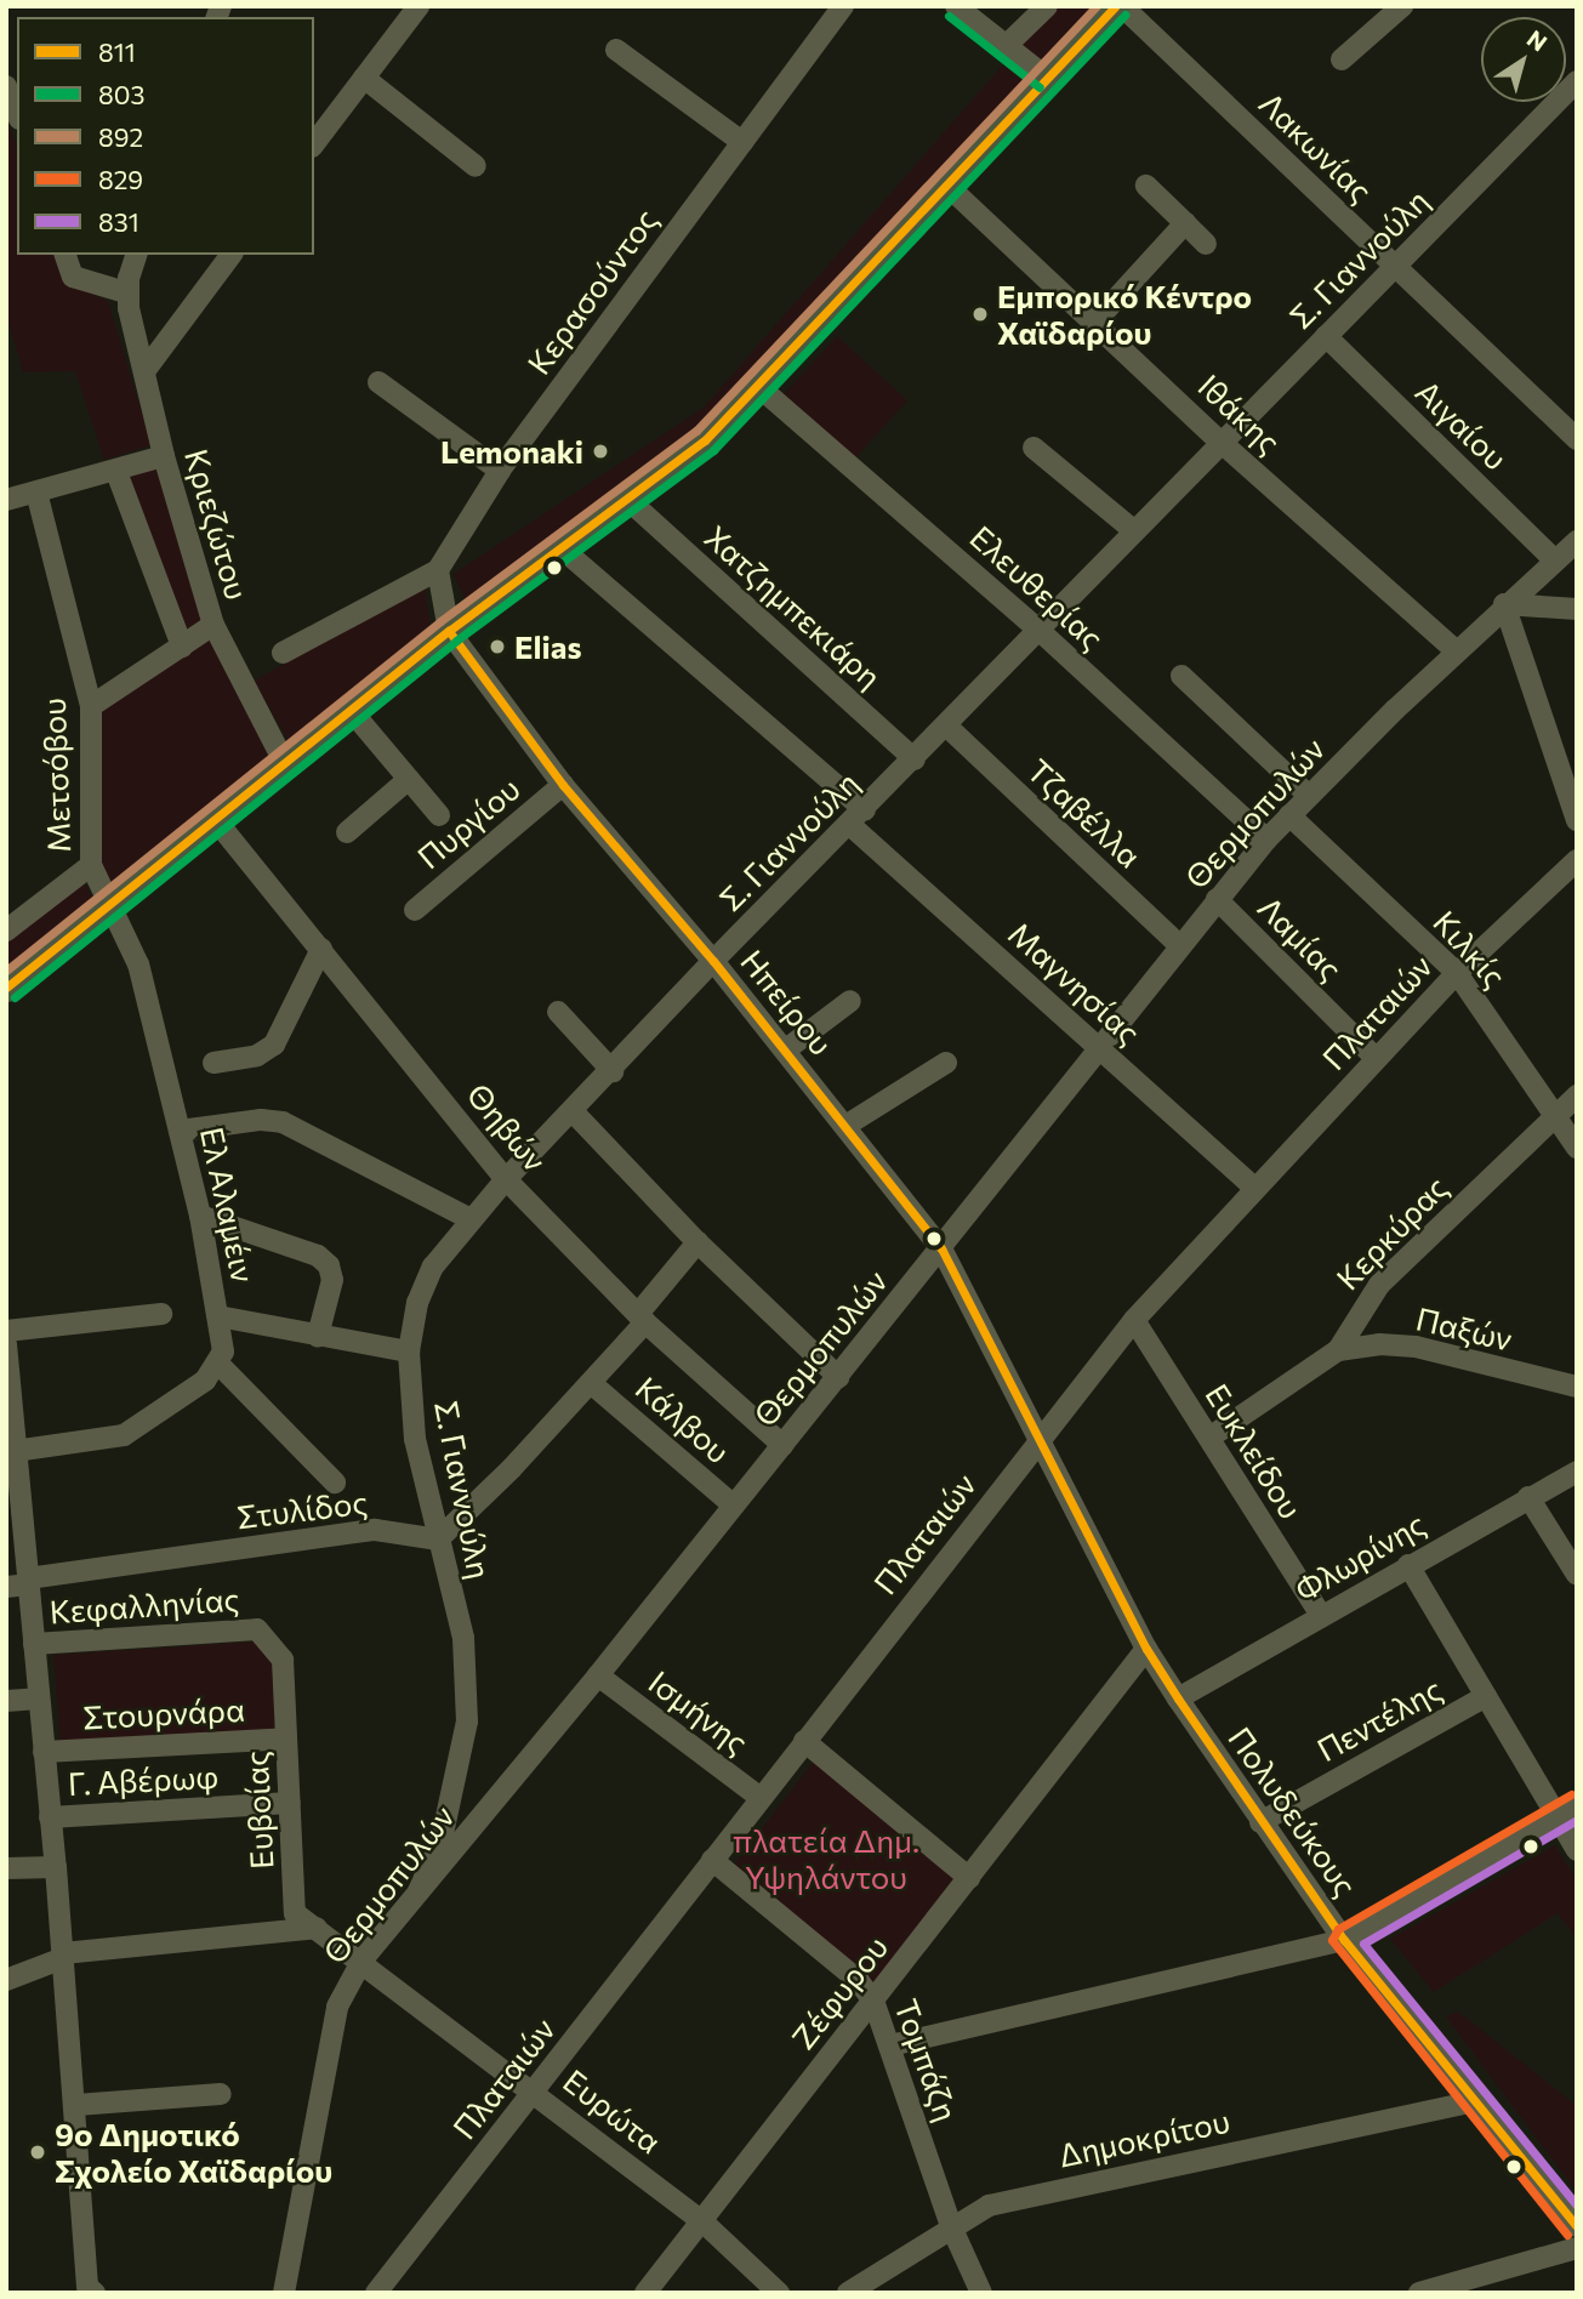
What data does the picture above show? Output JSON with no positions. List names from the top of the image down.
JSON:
{
  "streets": {
    "street": [
      "Λακωνίας",
      "Σ. Γιαννούλη",
      "Κερασούντος",
      "Ιθάκης",
      "Αιγαίου",
      "Κριεζώτου",
      "Ελευθερίας",
      "Χατζημπεκιάρη",
      "Μετσόβου",
      "Τζαβέλλα",
      "Θερμοπυλών",
      "Πυργίου",
      "Λαμίας",
      "Κιλκίς",
      "Μαγνησίας",
      "Ηπείρου",
      "Πλαταιών",
      "Θηβών",
      "Ελ Αλαμέιν",
      "Κερκύρας",
      "Παξών",
      "Κάλβου",
      "Ευκλείδου",
      "Στυλίδος",
      "Φλωρίνης",
      "Κεφαλληνίας",
      "Ισμήνης",
      "Στουρνάρα",
      "Πεντέλης",
      "Γ. Αβέρωφ",
      "Ευβοίας",
      "Πολυδεύκους",
      "Ζέφυρου",
      "Τομπάζη",
      "Ευρώτα",
      "Δημοκρίτου"
    ]
  },
  "crossings": [
    ["Λακωνίας", "Σ. Γιαννούλη"],
    ["Σ. Γιαννούλη", "Ιθάκης"],
    ["Σ. Γιαννούλη", "Αιγαίου"],
    ["Σ. Γιαννούλη", "Ελευθερίας"],
    ["Σ. Γιαννούλη", "Χατζημπεκιάρη"],
    ["Σ. Γιαννούλη", "Τζαβέλλα"],
    ["Σ. Γιαννούλη", "Θερμοπυλών"],
    ["Σ. Γιαννούλη", "Μαγνησίας"],
    ["Σ. Γιαννούλη", "Ηπείρου"],
    ["Σ. Γιαννούλη", "Θηβών"],
    ["Σ. Γιαννούλη", "Στυλίδος"],
    ["Ιθάκης", "Θερμοπυλών"],
    ["Αιγαίου", "Θερμοπυλών"],
    ["Ελευθερίας", "Θερμοπυλών"],
    ["Μετσόβου", "Ελ Αλαμέιν"],
    ["Τζαβέλλα", "Θερμοπυλών"],
    ["Θερμοπυλών", "Λαμίας"],
    ["Θερμοπυλών", "Κιλκίς"],
    ["Θερμοπυλών", "Μαγνησίας"],
    ["Θερμοπυλών", "Ηπείρου"],
    ["Θερμοπυλών", "Θηβών"],
    ["Θερμοπυλών", "Κάλβου"],
    ["Θερμοπυλών", "Ισμήνης"],
    ["Θερμοπυλών", "Ευβοίας"],
    ["Θερμοπυλών", "Ευρώτα"],
    ["Πυργίου", "Ηπείρου"],
    ["Λαμίας", "Πλαταιών"],
    ["Κιλκίς", "Πλαταιών"],
    ["Κιλκίς", "Κερκύρας"],
    ["Μαγνησίας", "Πλαταιών"],
    ["Ηπείρου", "Πλαταιών"],
    ["Ηπείρου", "Πολυδεύκους"],
    ["Πλαταιών", "Ευκλείδου"],
    ["Πλαταιών", "Ισμήνης"],
    ["Πλαταιών", "Πολυδεύκους"],
    ["Πλαταιών", "Τομπάζη"],
    ["Πλαταιών", "Ευρώτα"],
    ["Κερκύρας", "Παξών"],
    ["Κερκύρας", "Ευκλείδου"],
    ["Ευκλείδου", "Φλωρίνης"],
    ["Φλωρίνης", "Πολυδεύκους"],
    ["Κεφαλληνίας", "Ευβοίας"],
    ["Στουρνάρα", "Ευβοίας"],
    ["Πεντέλης", "Πολυδεύκους"],
    ["Γ. Αβέρωφ", "Ευβοίας"],
    ["Ευβοίας", "Ευρώτα"],
    ["Πολυδεύκους", "Ζέφυρου"],
    ["Πολυδεύκους", "Δημοκρίτου"],
    ["Ζέφυρου", "Τομπάζη"],
    ["Ζέφυρου", "Ευρώτα"],
    ["Τομπάζη", "Δημοκρίτου"]
  ],
  "parks": ["πλατεία Δημ. Υψηλάντου"],
  "places": [
    "Εμπορικό Κέντρο Χαϊδαρίου",
    "Lemonaki",
    "Elias",
    "9ο Δημοτικό Σχολείο Χαϊδαρίου"
  ],
  "lines": [
    "transit line 811",
    "transit line 892",
    "transit line 803",
    "transit line 829",
    "transit line 831"
  ],
  "legend": [
    "811",
    "803",
    "892",
    "829",
    "831"
  ],
  "north": "top right"
}
